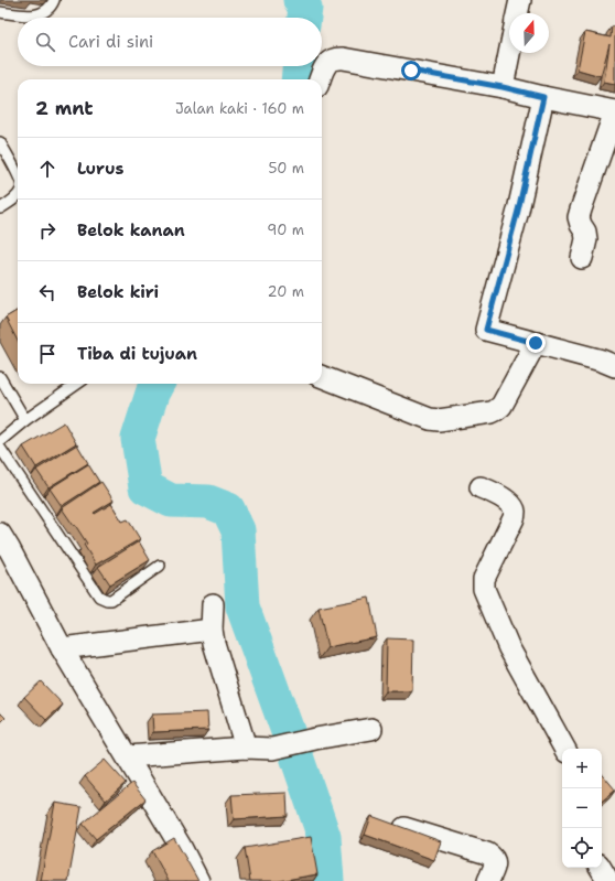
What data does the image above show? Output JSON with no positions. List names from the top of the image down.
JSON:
{
  "north": "top",
  "page": {
    "search": "Cari di sini",
    "heading": ["2 mnt", "Jalan kaki · 160 m"],
    "list": [
      ["Lurus", "50 m"],
      ["Belok kanan", "90 m"],
      ["Belok kiri", "20 m"],
      "Tiba di tujuan"
    ],
    "map_buttons": ["+", "−"]
  }
}
